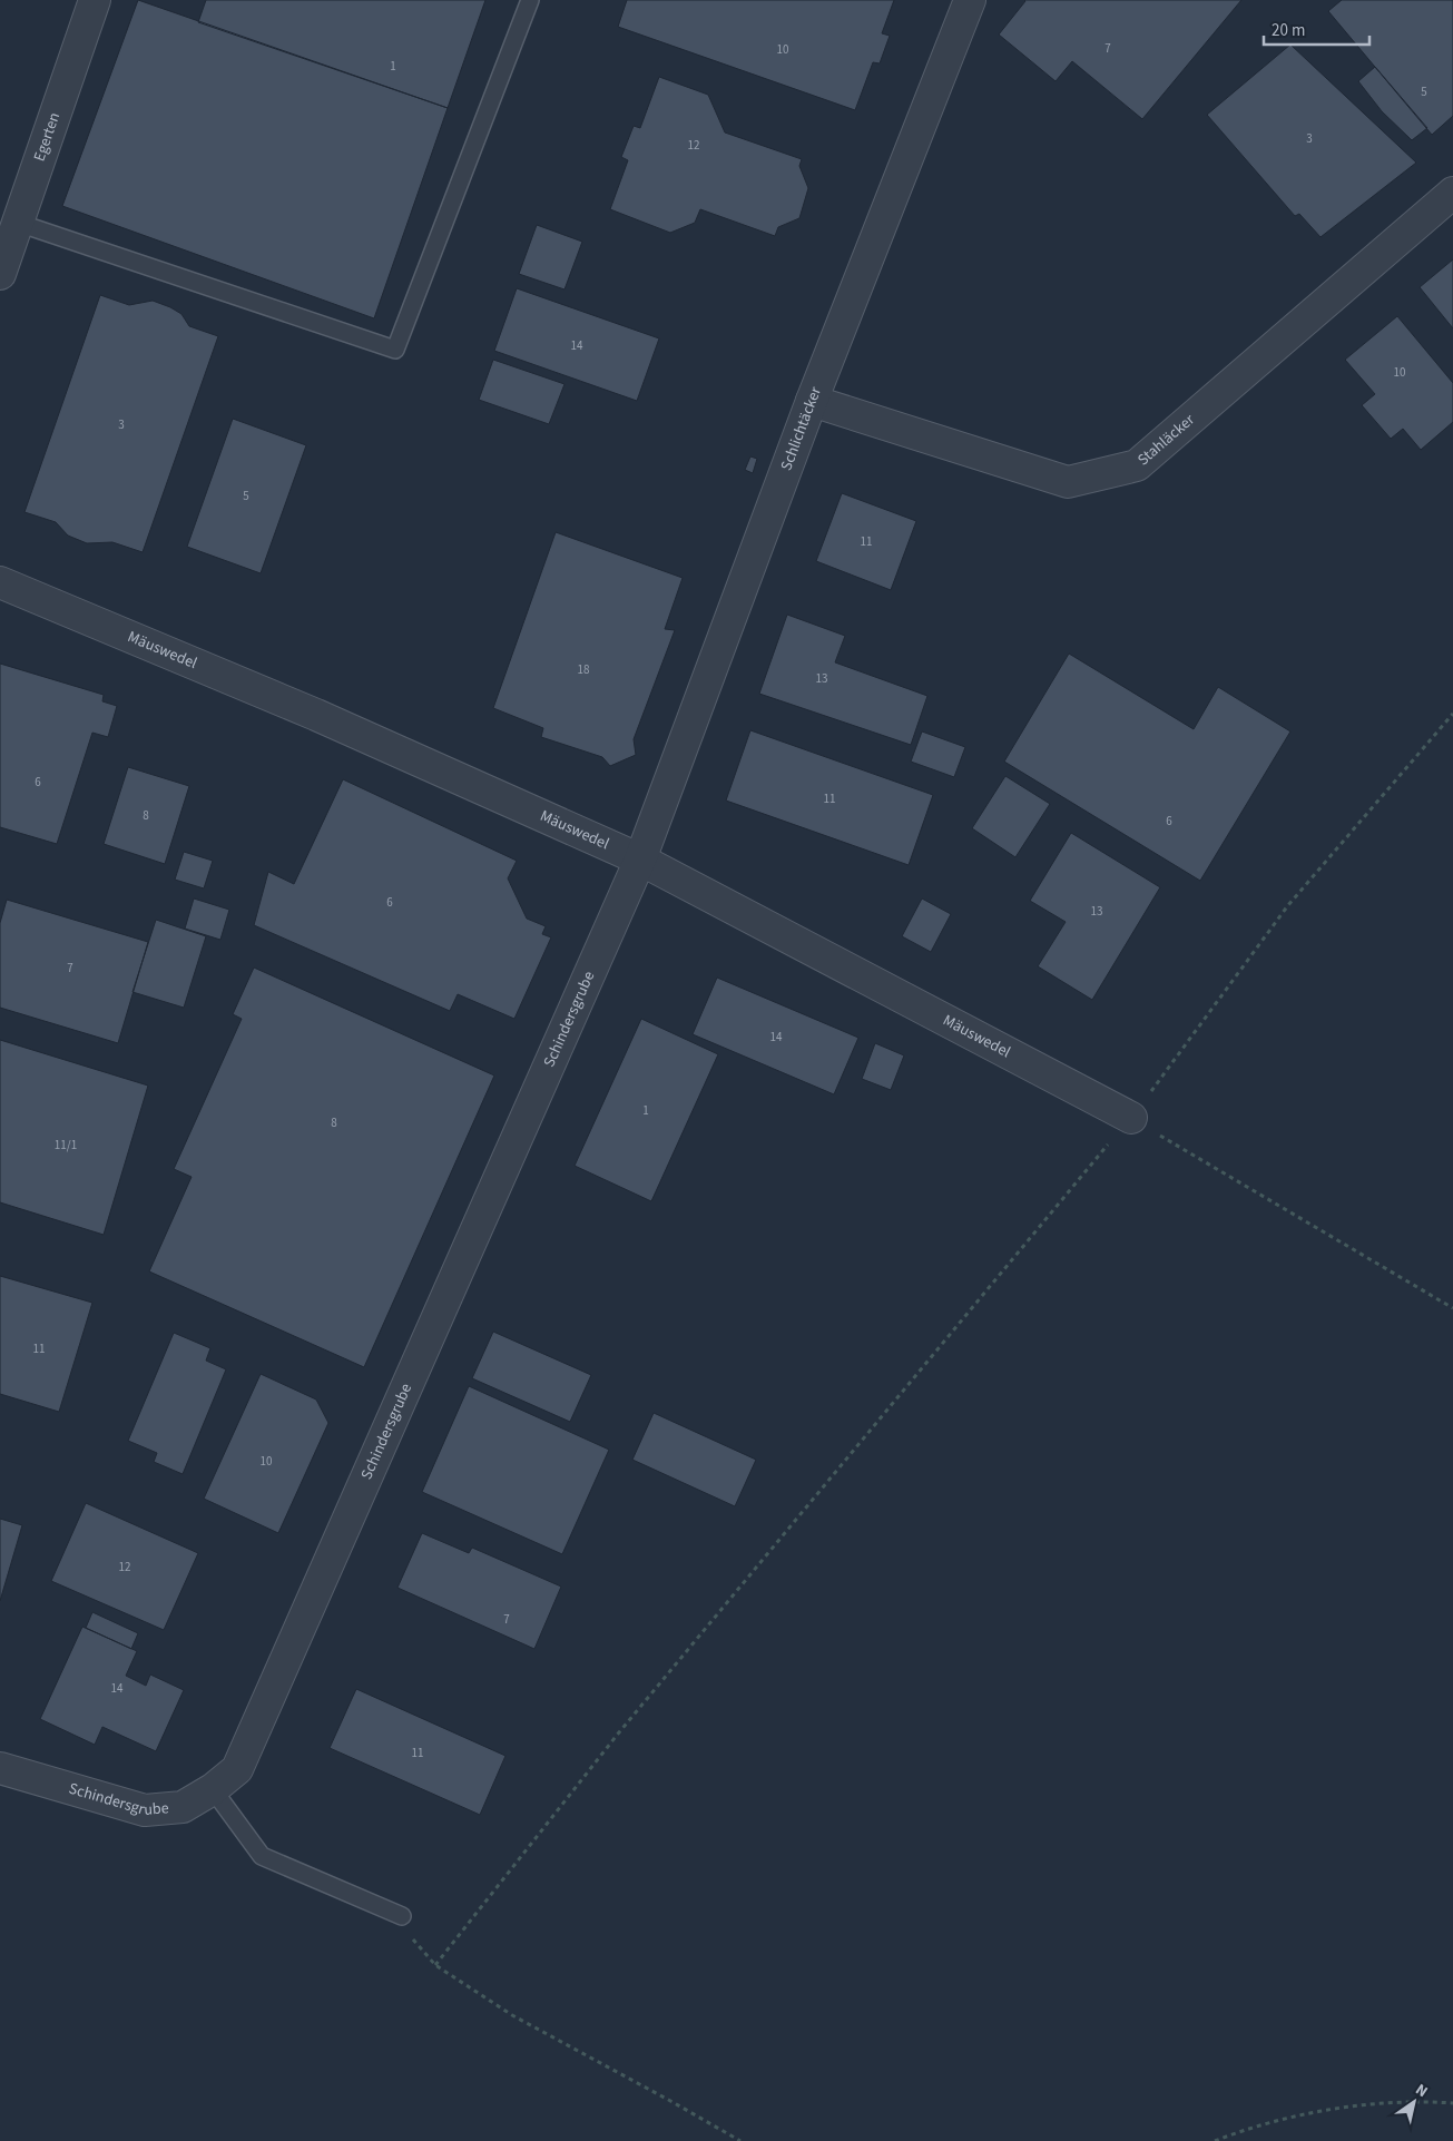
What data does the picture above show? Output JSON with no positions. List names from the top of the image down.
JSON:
{
  "streets": {
    "street": [
      "Egerten",
      "Schlichtäcker",
      "Stahläcker",
      "Mäuswedel",
      "Schindersgrube"
    ]
  },
  "crossings": [
    ["Schlichtäcker", "Stahläcker"],
    ["Schlichtäcker", "Mäuswedel"],
    ["Schlichtäcker", "Schindersgrube"],
    ["Mäuswedel", "Schindersgrube"]
  ],
  "house_numbers": [
    "7",
    "10",
    "1",
    "5",
    "3",
    "12",
    "14",
    "10",
    "3",
    "5",
    "11",
    "18",
    "13",
    "6",
    "11",
    "8",
    "6",
    "6",
    "13",
    "7",
    "14",
    "1",
    "8",
    "11/1",
    "11",
    "10",
    "12",
    "7",
    "14",
    "11"
  ],
  "scale_bar": "20 m",
  "north": "top right"
}
